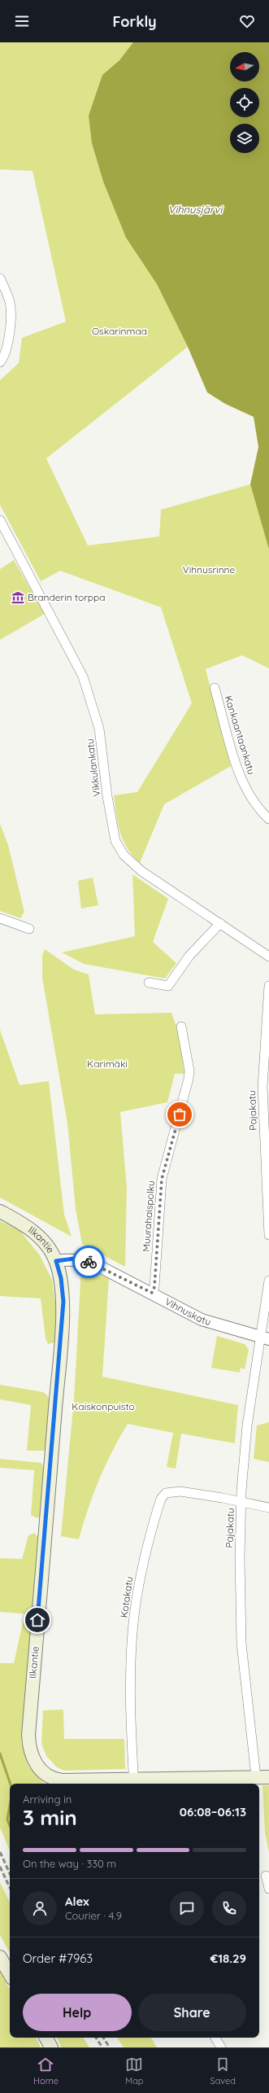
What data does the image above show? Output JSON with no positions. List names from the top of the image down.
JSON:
{
  "streets": {
    "main road": ["Ilkantie"],
    "street": [
      "Kankaantaankatu",
      "Vikkulankatu",
      "Pajakatu",
      "Muurahaispolku",
      "Vihnuskatu",
      "Kotakatu"
    ]
  },
  "crossings": [
    ["Pajakatu", "Ilkantie"],
    ["Pajakatu", "Vihnuskatu"],
    ["Pajakatu", "Kotakatu"],
    ["Muurahaispolku", "Vihnuskatu"],
    ["Ilkantie", "Vihnuskatu"],
    ["Ilkantie", "Kotakatu"]
  ],
  "water": ["Vihnusjärvi"],
  "parks": [
    "Oskarinmaa",
    "Vihnusrinne",
    "Karimäki",
    "Kaiskonpuisto"
  ],
  "places": {
    "museum": ["Branderin torppa"]
  },
  "north": "left",
  "page": {
    "header": "Forkly",
    "heading": ["3 min", "Arriving in", "06:08–06:13"],
    "panel": [
      "Alex",
      "Courier · 4.9",
      "Order #7963",
      "€18.29"
    ],
    "bar": "On the way · 330 m",
    "buttons": ["Help", "Share"],
    "tabs": ["Home", "Map", "Saved"]
  }
}
